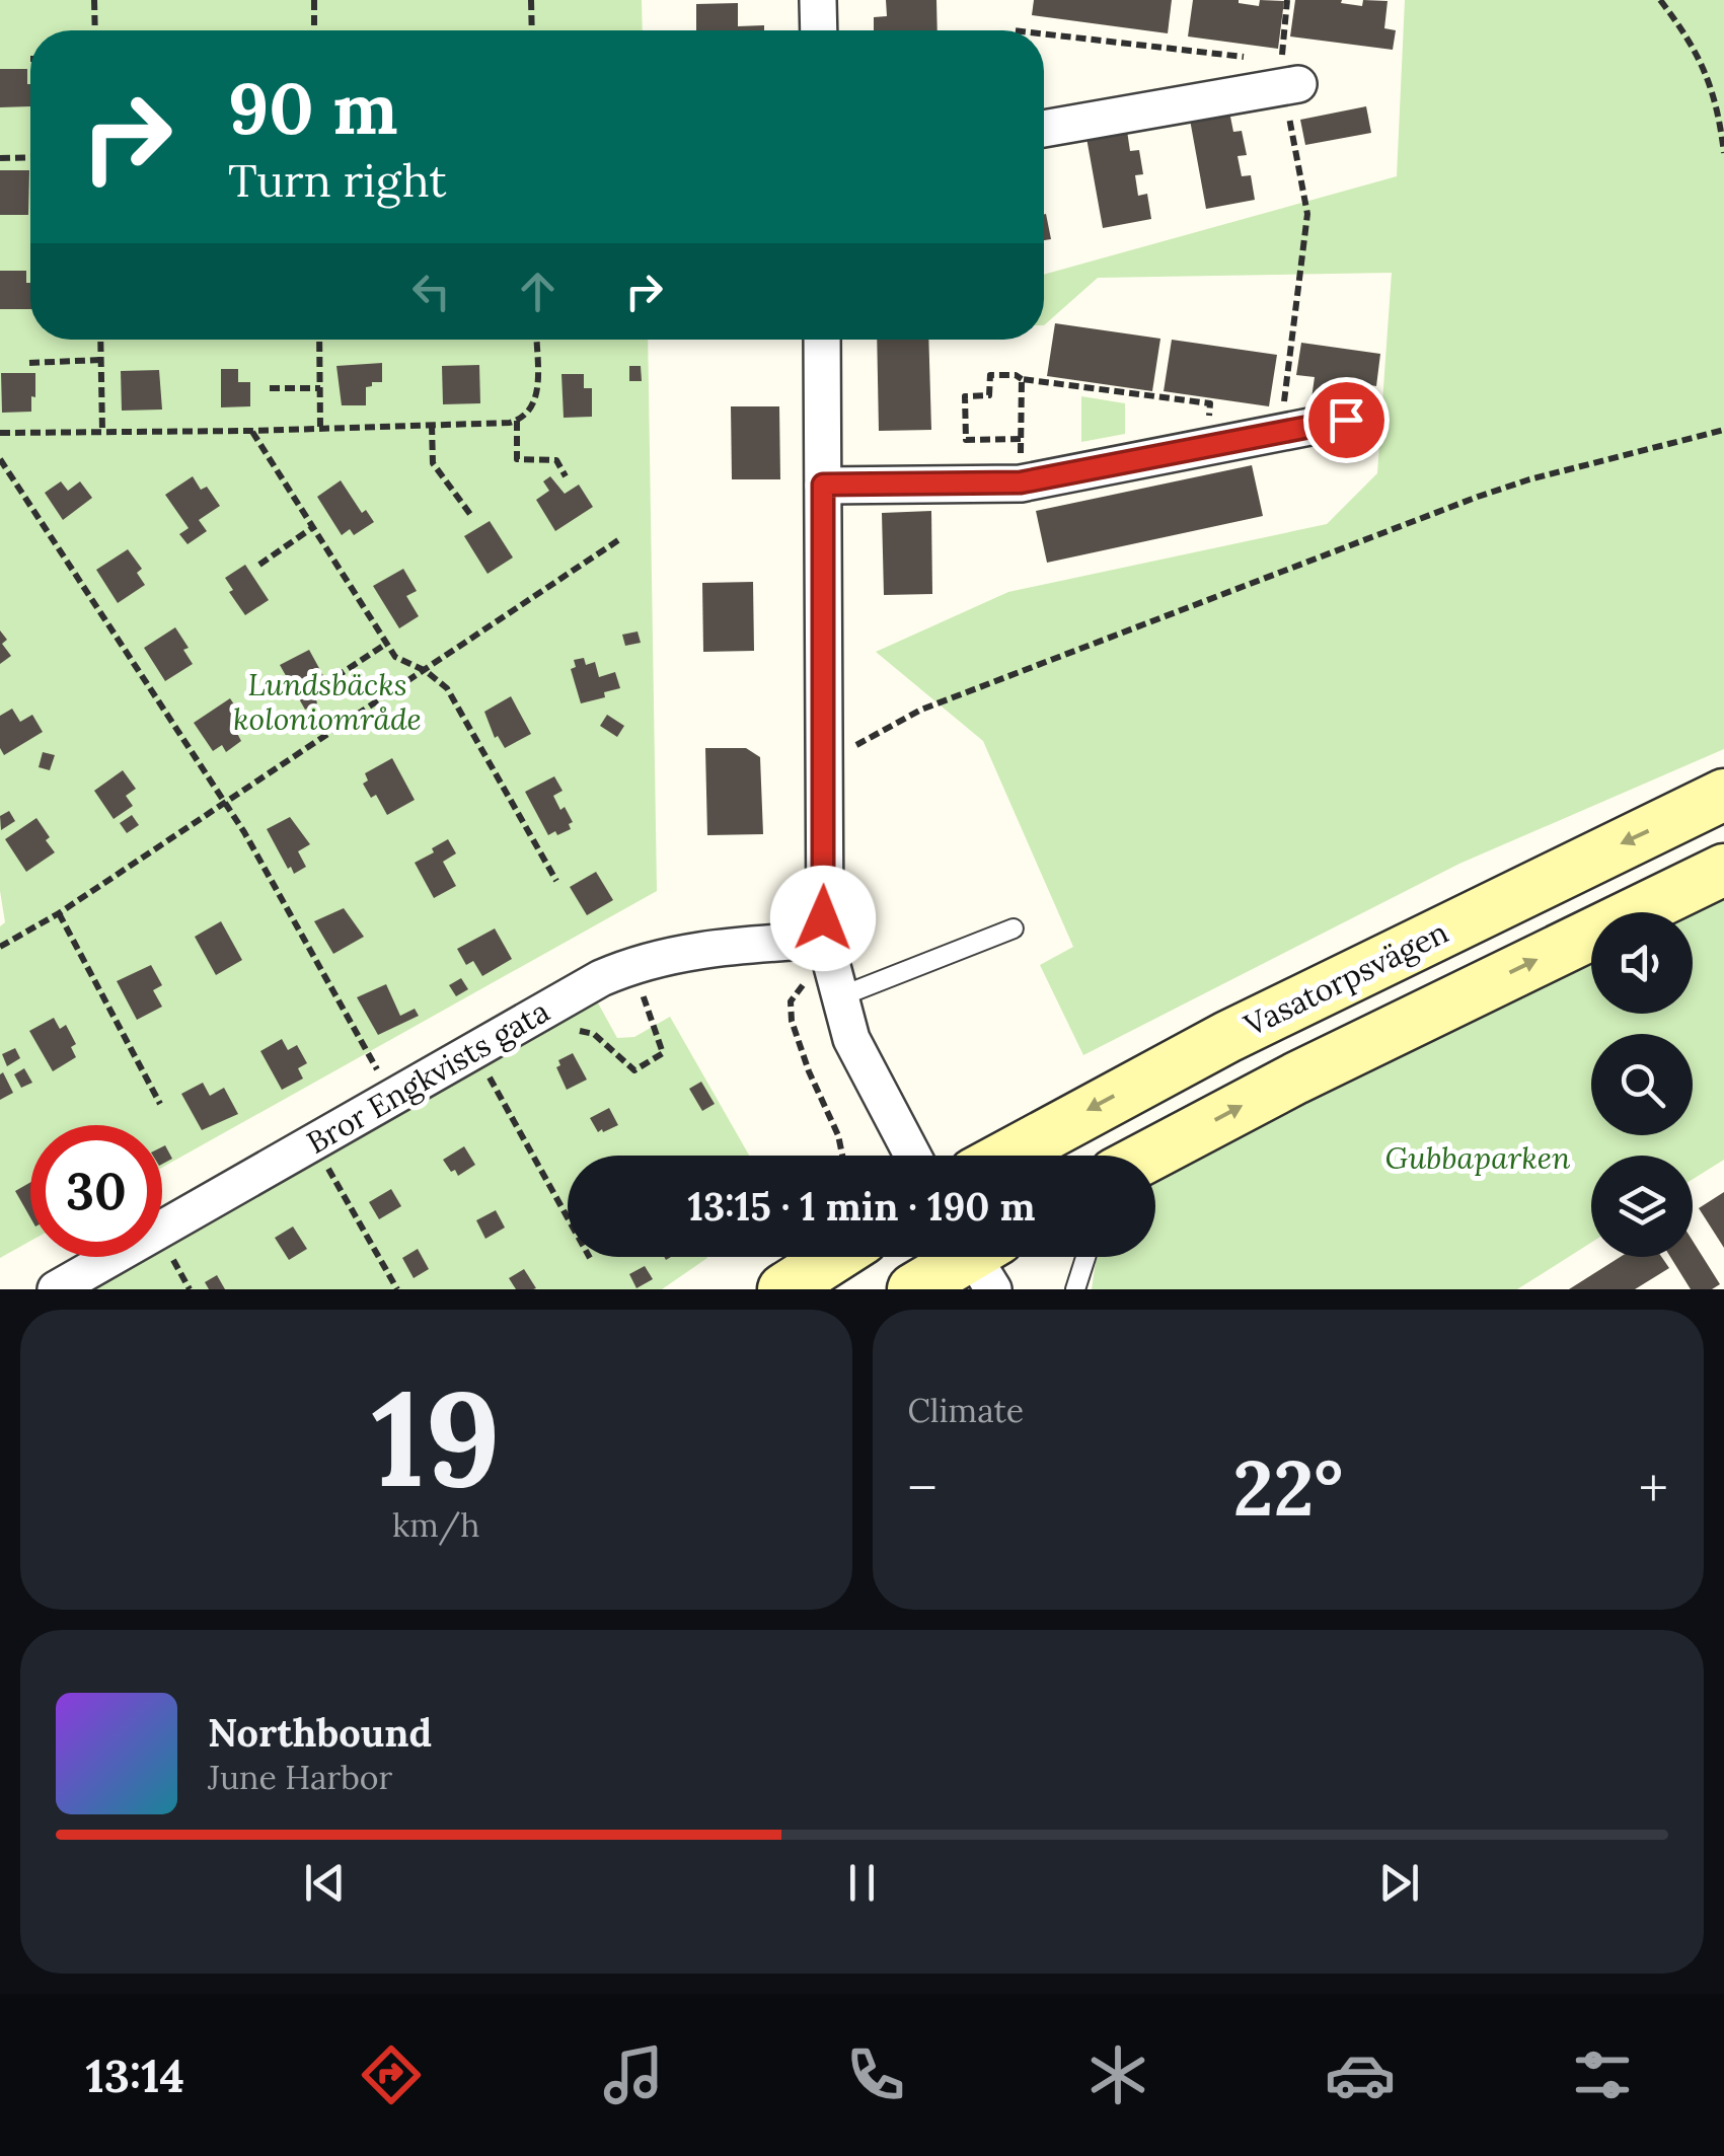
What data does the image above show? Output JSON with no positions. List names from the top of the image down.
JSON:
{
  "streets": {
    "main road": ["Vasatorpsvägen"],
    "street": ["Bror Engkvists gata"]
  },
  "parks": ["Lundsbäcks koloniområde", "Gubbaparken"],
  "page": {
    "turn": ["90 m", "Turn right"],
    "limit": "30",
    "trip": "13:15 · 1 min · 190 m",
    "tile": [
      ["19", "km/h"],
      "Climate"
    ],
    "heat": ["−", "22°", "+"],
    "song": ["Northbound", "June Harbor"],
    "tabs": "13:14"
  }
}
